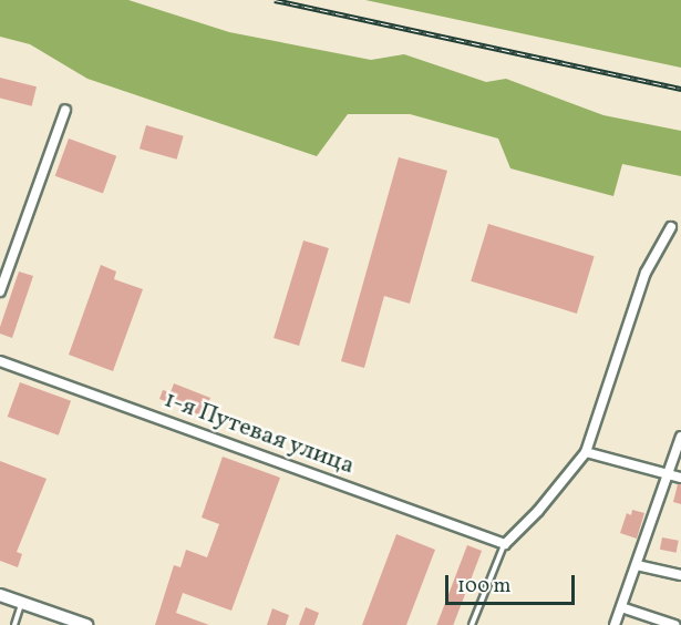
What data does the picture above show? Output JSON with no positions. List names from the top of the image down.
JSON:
{
  "streets": {
    "street": ["1-я Путевая улица"]
  },
  "scale_bar": "100 m"
}
